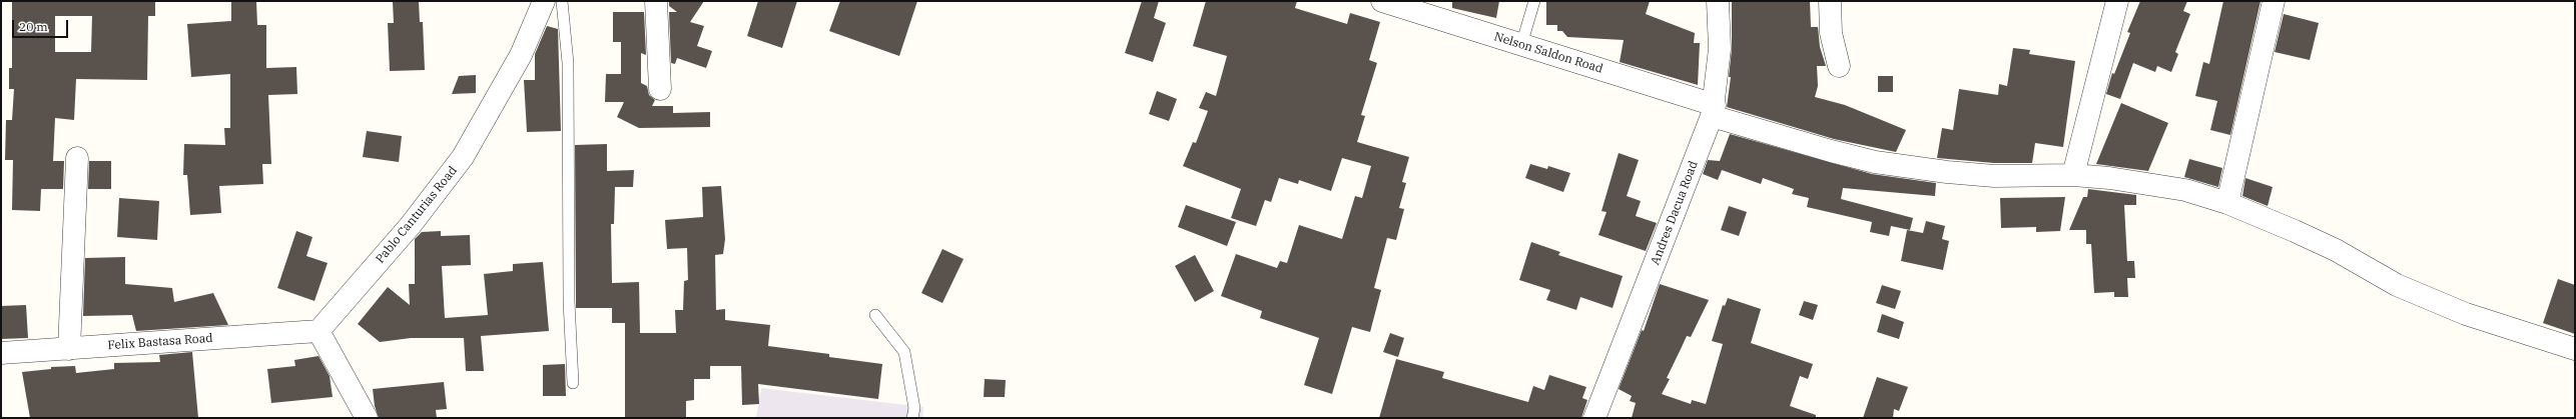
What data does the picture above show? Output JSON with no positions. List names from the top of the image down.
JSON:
{
  "streets": {
    "street": [
      "Nelson Saldon Road",
      "Andres Dacua Road",
      "Pablo Canturias Road",
      "Felix Bastasa Road"
    ]
  },
  "crossings": [
    ["Nelson Saldon Road", "Andres Dacua Road"],
    ["Pablo Canturias Road", "Felix Bastasa Road"]
  ],
  "scale_bar": "20 m"
}
